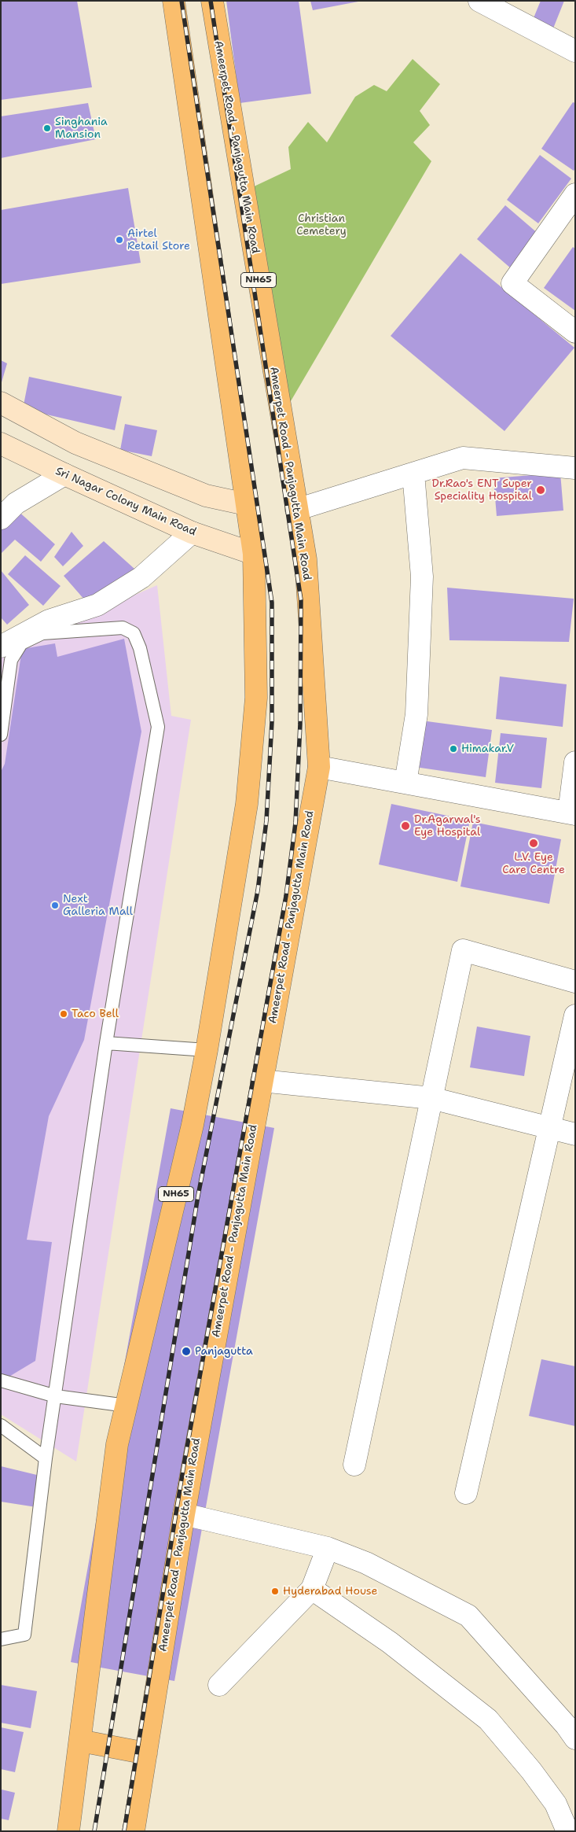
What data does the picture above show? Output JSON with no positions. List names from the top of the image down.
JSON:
{
  "streets": {
    "highway": ["Ameerpet Road - Panjagutta Main Road", "NH65"],
    "main road": ["Sri Nagar Colony Main Road"]
  },
  "crossings": [
    ["NH65", "Sri Nagar Colony Main Road"]
  ],
  "parks": ["Christian Cemetery"],
  "places": [
    "Singhania Mansion",
    "Airtel Retail Store",
    "Dr.Rao's ENT Super Speciality Hospital",
    "Himakar.V",
    "Dr.Agarwal's Eye Hospital",
    "L.V. Eye Care Centre",
    "Next Galleria Mall",
    "Taco Bell",
    "Panjagutta",
    "Hyderabad House"
  ]
}
